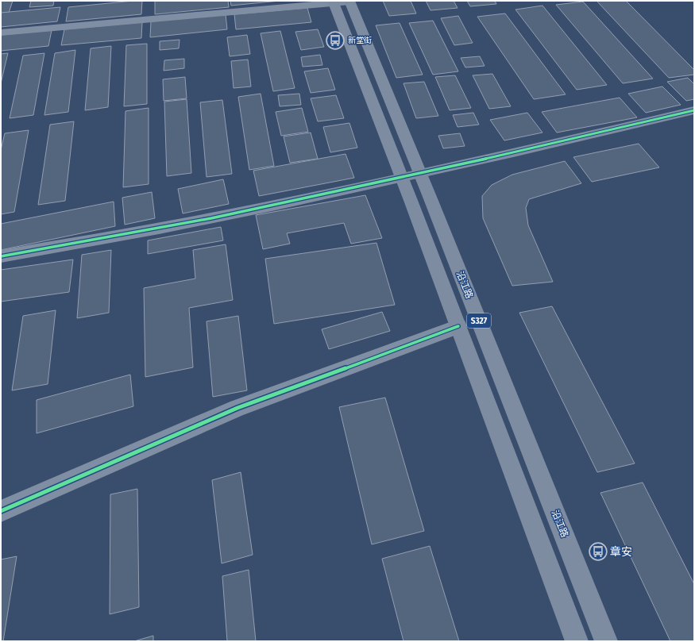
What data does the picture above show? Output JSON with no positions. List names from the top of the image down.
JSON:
{
  "streets": {
    "main road": ["沿江路", "S327"]
  },
  "places": {
    "bus stop": ["新堂街", "章安"]
  }
}
